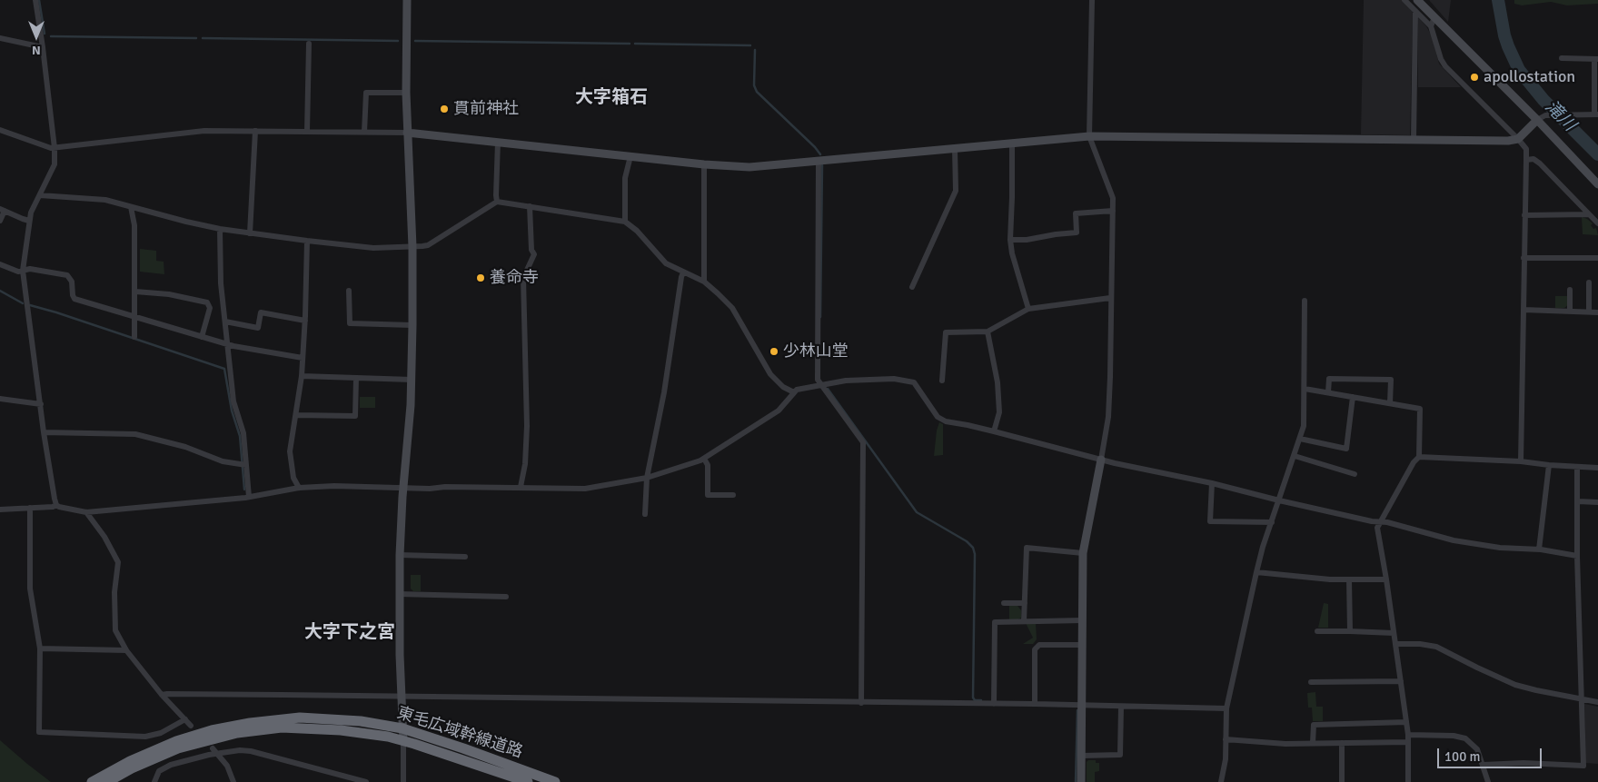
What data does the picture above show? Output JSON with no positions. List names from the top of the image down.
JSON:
{
  "streets": {
    "highway": ["東毛広域幹線道路"]
  },
  "districts": ["大字箱石", "大字下之宮"],
  "water": ["滝川"],
  "places": [
    "apollostation",
    "貫前神社",
    "養命寺",
    "少林山堂"
  ],
  "scale_bar": "100 m",
  "north": "bottom"
}
